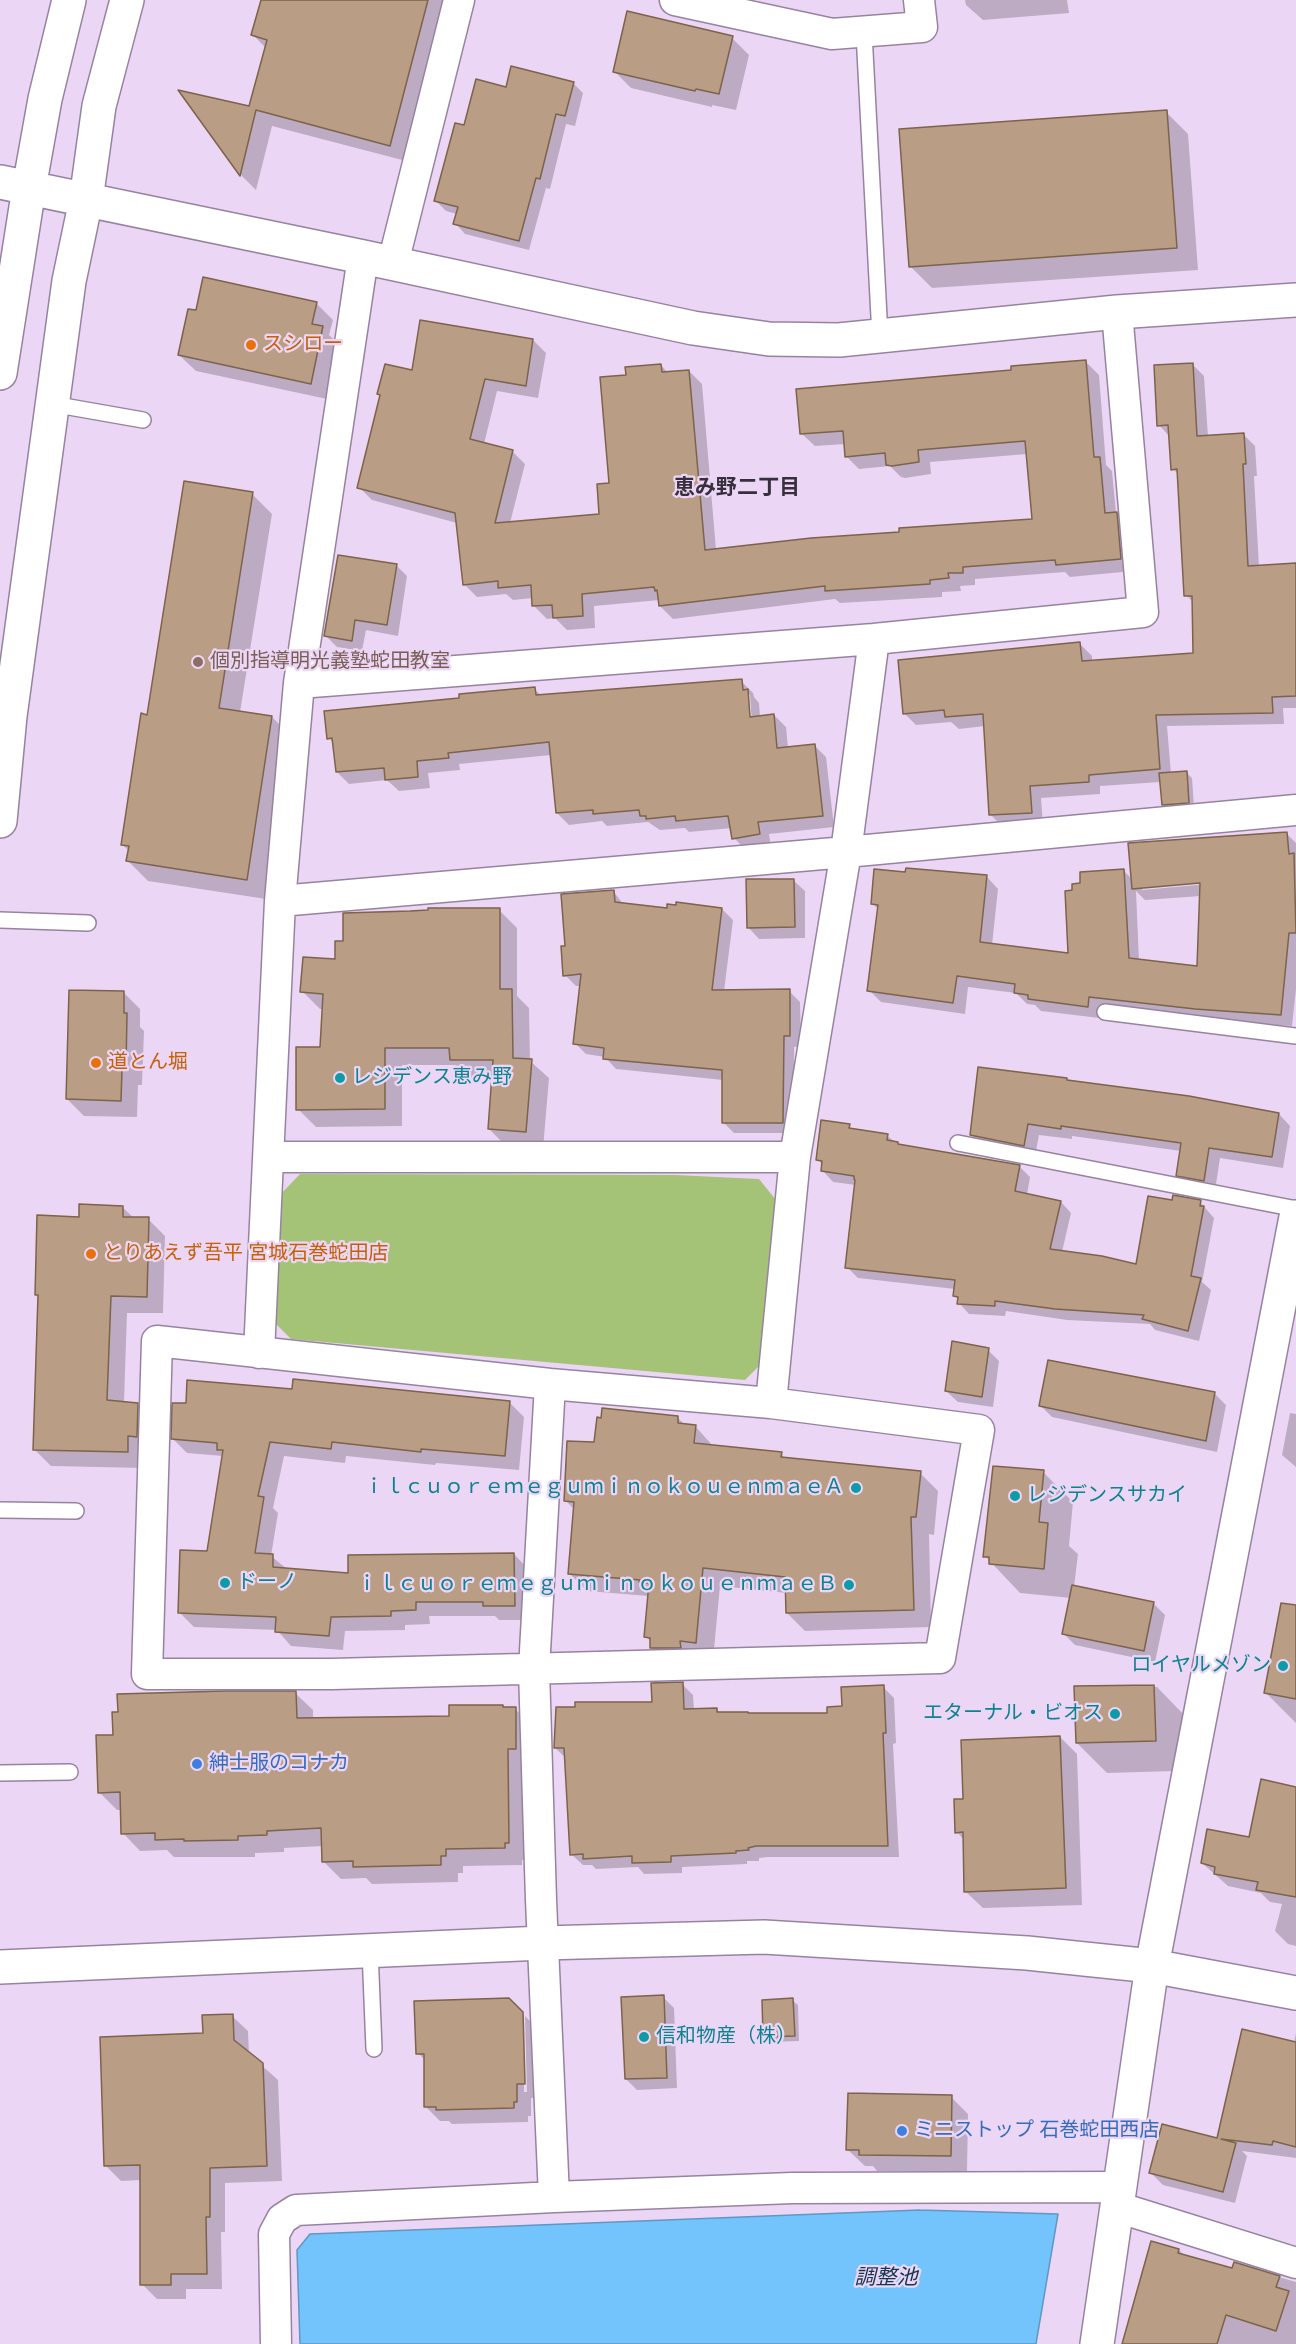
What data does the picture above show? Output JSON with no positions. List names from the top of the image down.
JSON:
{
  "districts": ["恵み野二丁目"],
  "water": ["調整池"],
  "places": [
    "スシロー",
    "個別指導明光義塾蛇田教室",
    "道とん堀",
    "レジデンス恵み野",
    "とりあえず吾平 宮城石巻蛇田店",
    "ｉｌｃｕｏｒｅｍｅｇｕｍｉｎｏｋｏｕｅｎｍａｅＡ",
    "レジデンスサカイ",
    "ドーノ",
    "ｉｌｃｕｏｒｅｍｅｇｕｍｉｎｏｋｏｕｅｎｍａｅＢ",
    "ロイヤルメゾン",
    "エターナル・ビオス",
    "紳士服のコナカ",
    "信和物産（株）",
    "ミニストップ 石巻蛇田西店"
  ]
}
